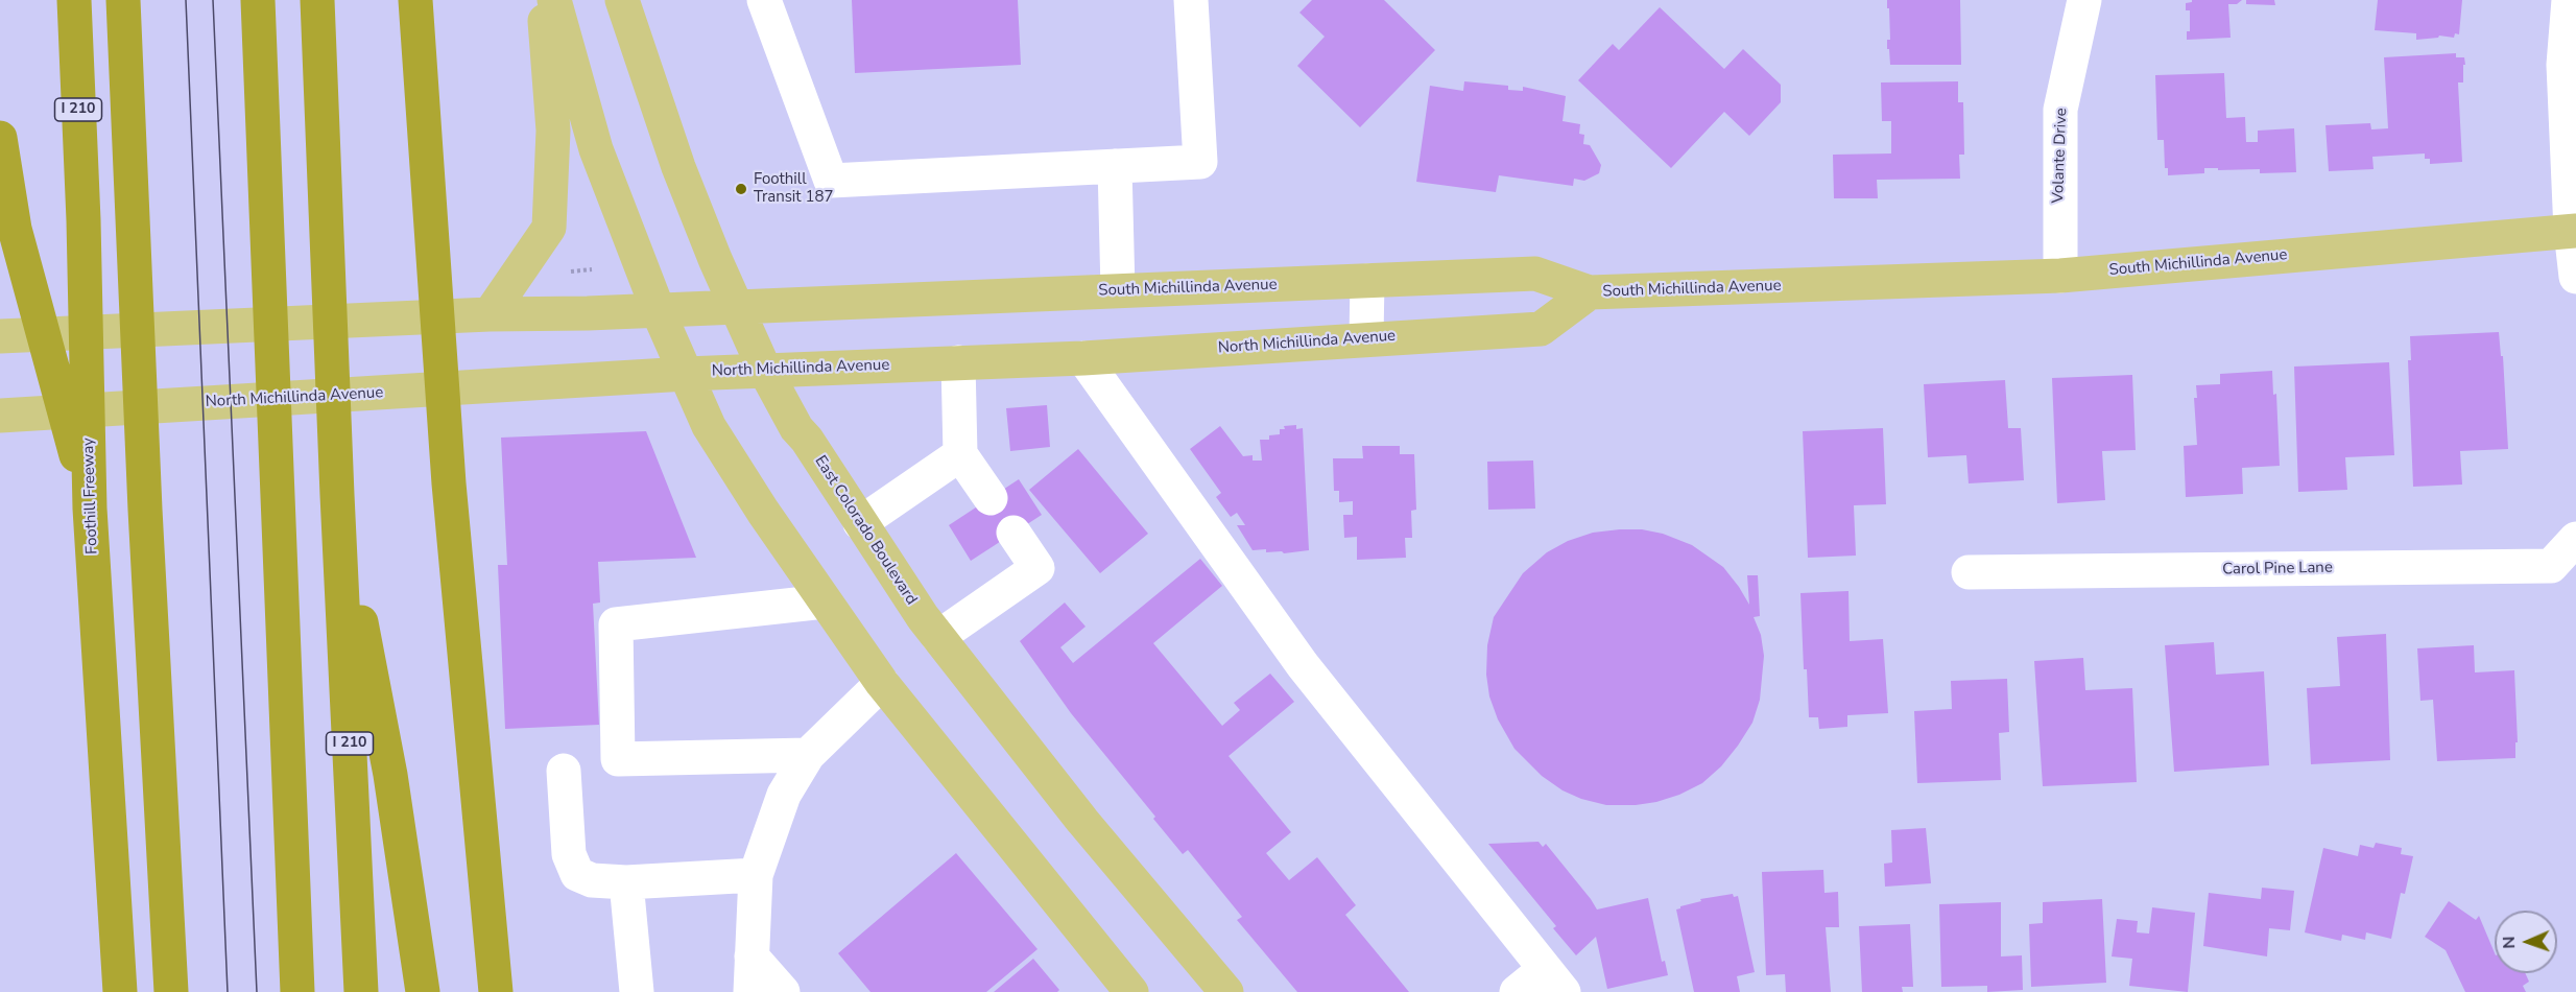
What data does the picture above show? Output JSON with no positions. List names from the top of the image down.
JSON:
{
  "streets": {
    "highway": ["I 210", "Foothill Freeway"],
    "main road": ["South Michillinda Avenue", "North Michillinda Avenue", "East Colorado Boulevard"],
    "street": ["Volante Drive", "Carol Pine Lane"]
  },
  "crossings": [
    ["Volante Drive", "South Michillinda Avenue"],
    ["South Michillinda Avenue", "North Michillinda Avenue"],
    ["South Michillinda Avenue", "East Colorado Boulevard"],
    ["North Michillinda Avenue", "East Colorado Boulevard"]
  ],
  "places": ["Foothill Transit 187"],
  "north": "left"
}
